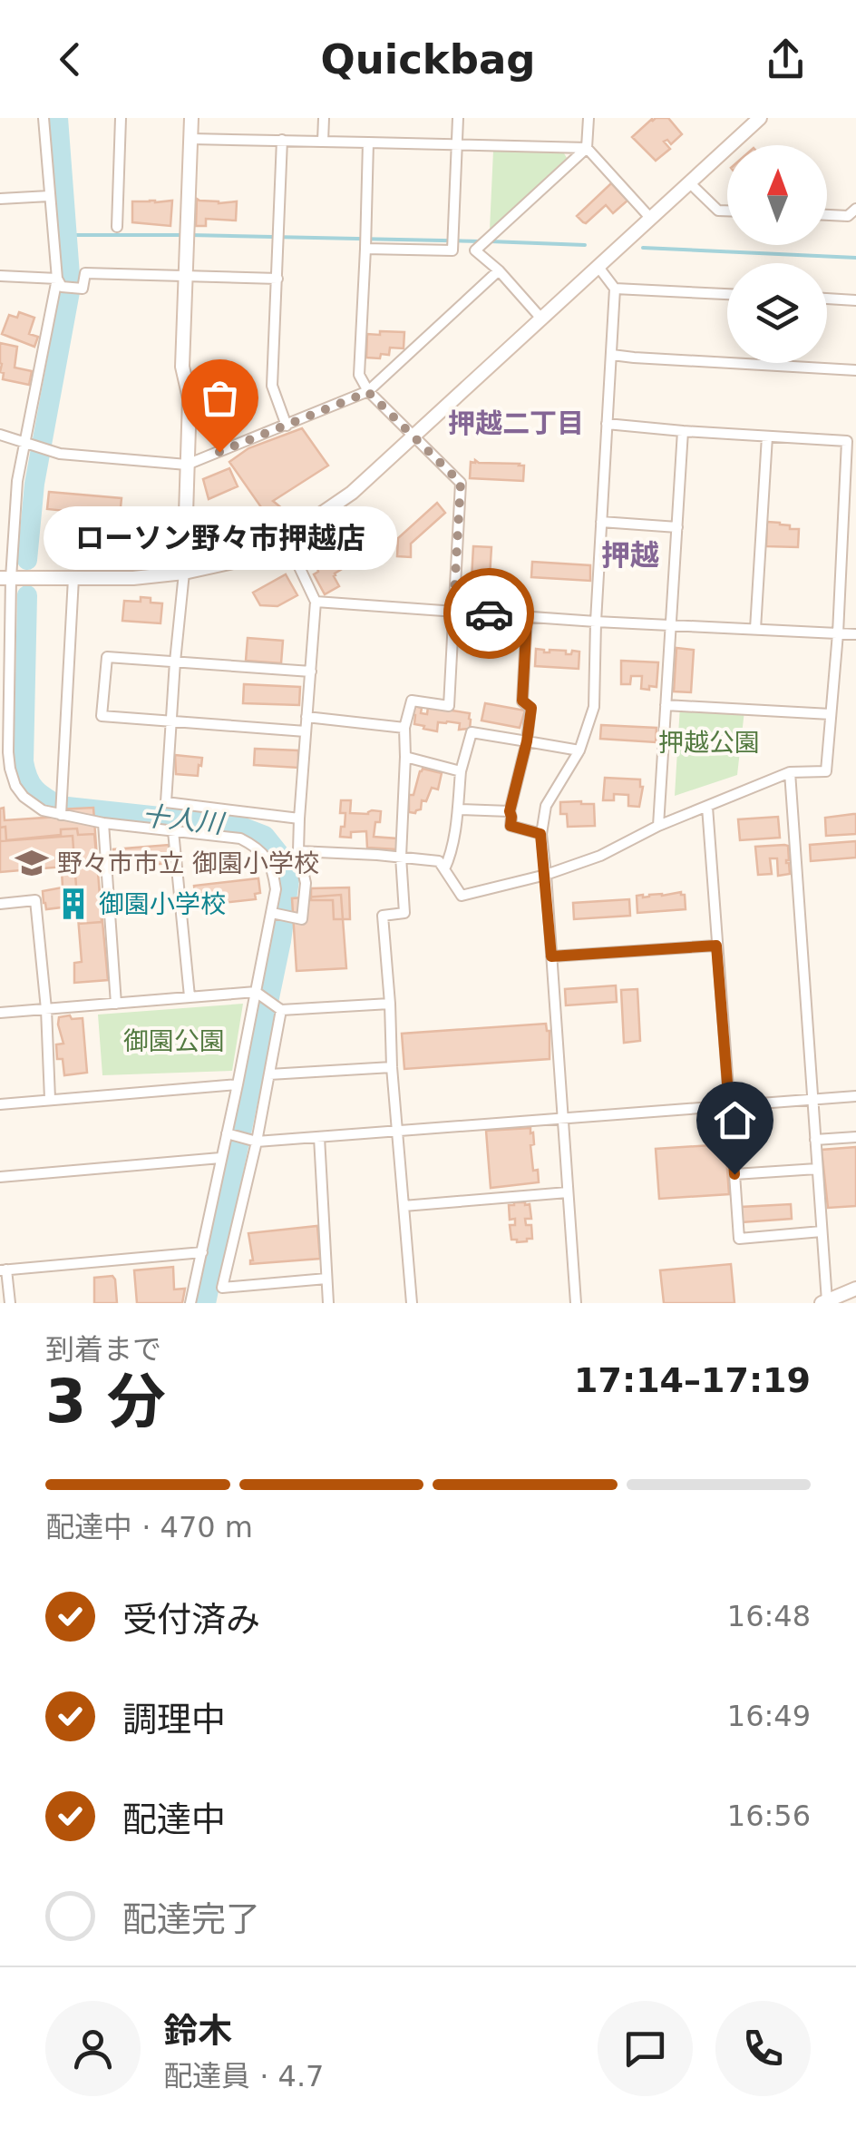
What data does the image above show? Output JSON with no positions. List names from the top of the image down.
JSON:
{
  "districts": ["押越二丁目", "押越"],
  "water": ["十人川"],
  "parks": ["押越公園", "御園公園"],
  "places": {
    "other": ["ローソン野々市押越店"],
    "school or university": ["野々市市立 御園小学校"],
    "building": ["御園小学校"]
  },
  "north": "top",
  "page": {
    "header": "Quickbag",
    "bubble": "ローソン野々市押越店",
    "heading": ["3 分", "到着まで", "17:14–17:19"],
    "panel": ["鈴木", "配達員 · 4.7"],
    "bar": "配達中 · 470 m",
    "list": [
      ["受付済み", "16:48"],
      ["調理中", "16:49"],
      ["配達中", "16:56"],
      "配達完了"
    ]
  }
}
